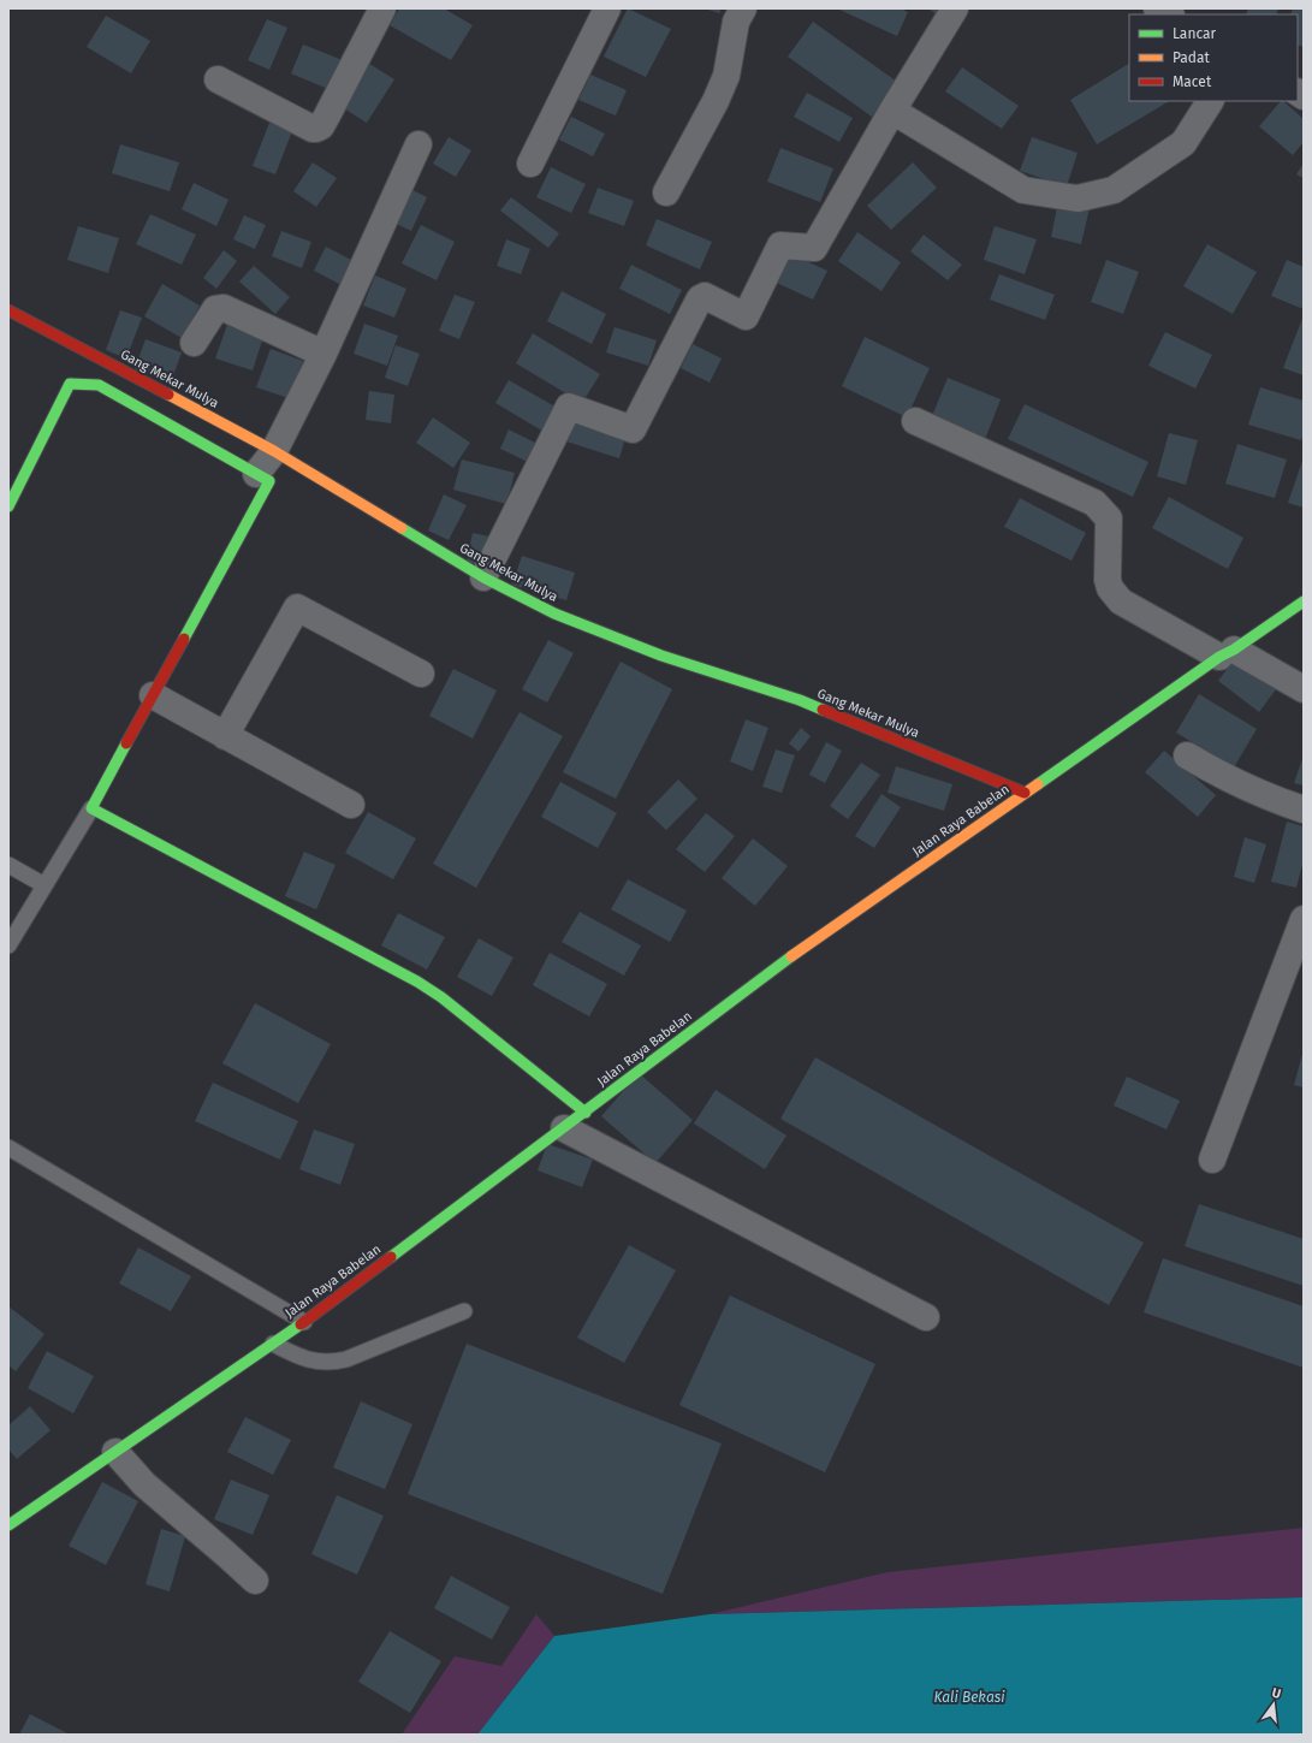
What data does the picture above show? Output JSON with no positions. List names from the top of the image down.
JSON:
{
  "streets": {
    "street": ["Gang Mekar Mulya", "Jalan Raya Babelan"]
  },
  "crossings": [
    ["Gang Mekar Mulya", "Jalan Raya Babelan"]
  ],
  "water": ["Kali Bekasi"],
  "legend": ["Lancar", "Padat", "Macet"],
  "north": "top"
}
